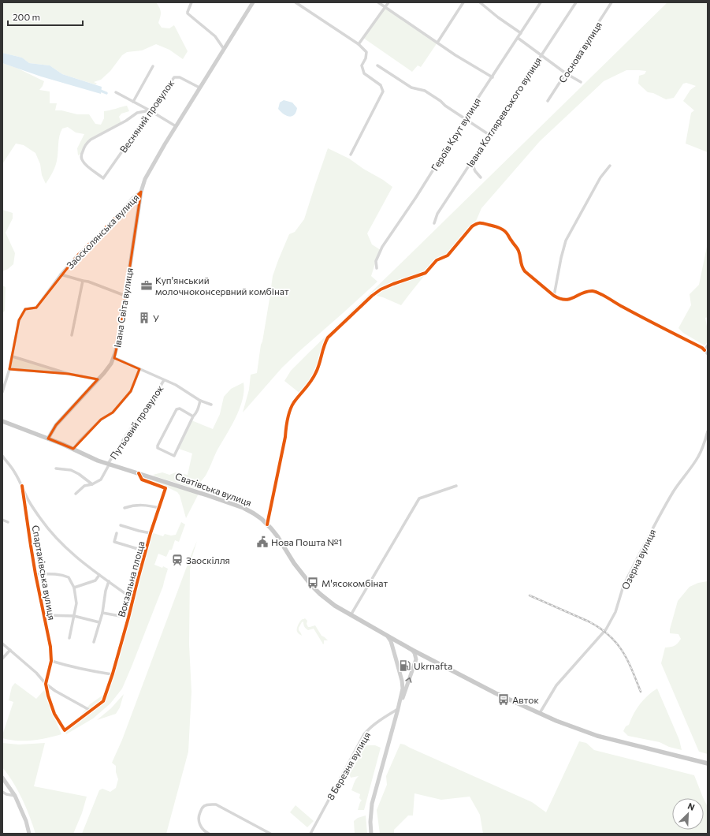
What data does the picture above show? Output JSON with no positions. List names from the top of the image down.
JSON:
{
  "streets": {
    "main road": ["Сватівська вулиця"],
    "street": [
      "Соснова вулиця",
      "Івана Котляревського вулиця",
      "Весняний провулок",
      "Героїв Крут вулиця",
      "Заосколянська вулиця",
      "Івана Світа вулиця",
      "Путьовий провулок",
      "Озерна вулиця",
      "Спартаківська вулиця",
      "Вокзальна площа",
      "8 Березня вулиця"
    ]
  },
  "crossings": [
    ["Весняний провулок", "Заосколянська вулиця"],
    ["Заосколянська вулиця", "Івана Світа вулиця"],
    ["Івана Світа вулиця", "Сватівська вулиця"],
    ["Путьовий провулок", "Сватівська вулиця"],
    ["Сватівська вулиця", "Озерна вулиця"],
    ["Сватівська вулиця", "Вокзальна площа"],
    ["Спартаківська вулиця", "Вокзальна площа"]
  ],
  "places": {
    "office": ["Куп'янський молочноконсервний комбінат"],
    "building": ["У"],
    "public building": ["Нова Пошта №1"],
    "station": ["Заоскiлля"],
    "bus stop": ["М'ясокомбінат", "Авток"],
    "fuel station": ["Ukrnafta"]
  },
  "scale_bar": "200 m",
  "north": "top right"
}
